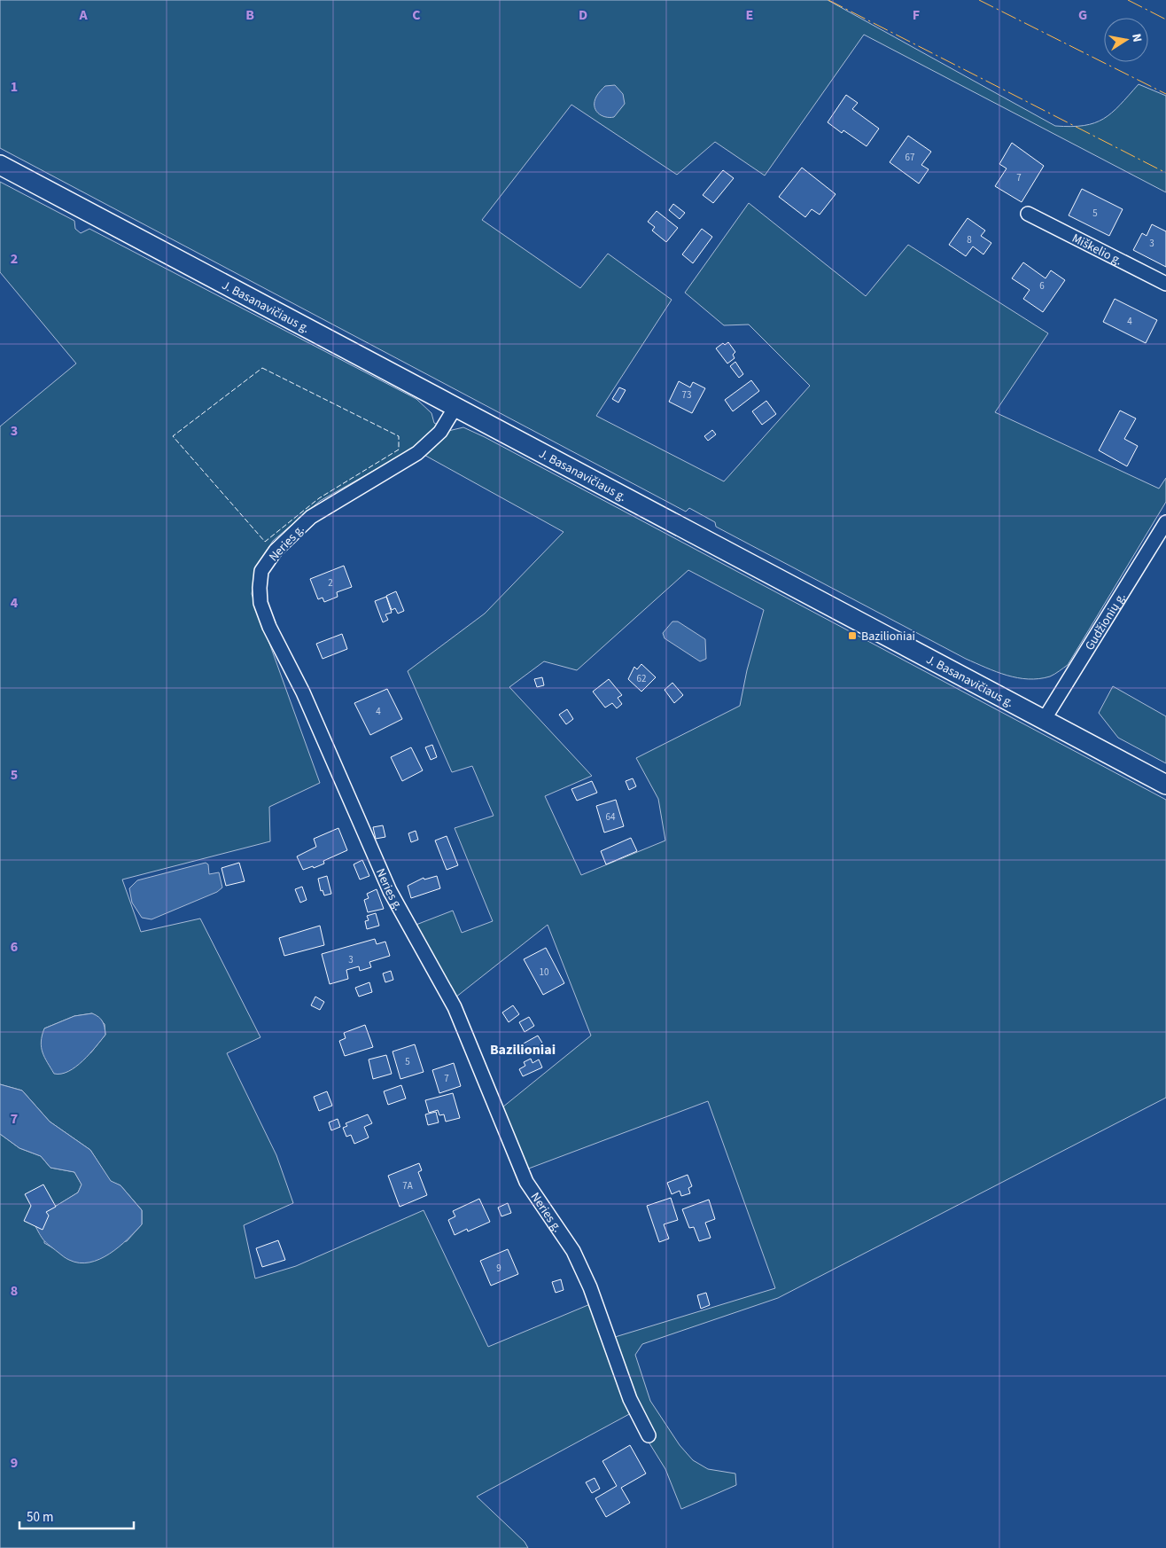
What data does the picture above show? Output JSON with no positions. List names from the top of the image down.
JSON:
{
  "streets": {
    "main road": ["J. Basanavičiaus g."],
    "street": ["Miškelio g.", "Neries g.", "Gudžionių g."]
  },
  "crossings": [
    ["J. Basanavičiaus g.", "Neries g."],
    ["J. Basanavičiaus g.", "Gudžionių g."]
  ],
  "districts": ["Bazilioniai"],
  "places": {
    "transit": ["Bazilioniai"]
  },
  "house_numbers": [
    "67",
    "7",
    "5",
    "8",
    "3",
    "6",
    "4",
    "73",
    "2",
    "62",
    "4",
    "64",
    "3",
    "10",
    "5",
    "7",
    "7A",
    "9"
  ],
  "scale_bar": "50 m",
  "north": "right",
  "grid": {
    "columns": [
      "A",
      "B",
      "C",
      "D",
      "E",
      "F",
      "G"
    ],
    "rows": [
      "1",
      "2",
      "3",
      "4",
      "5",
      "6",
      "7",
      "8",
      "9"
    ]
  }
}
